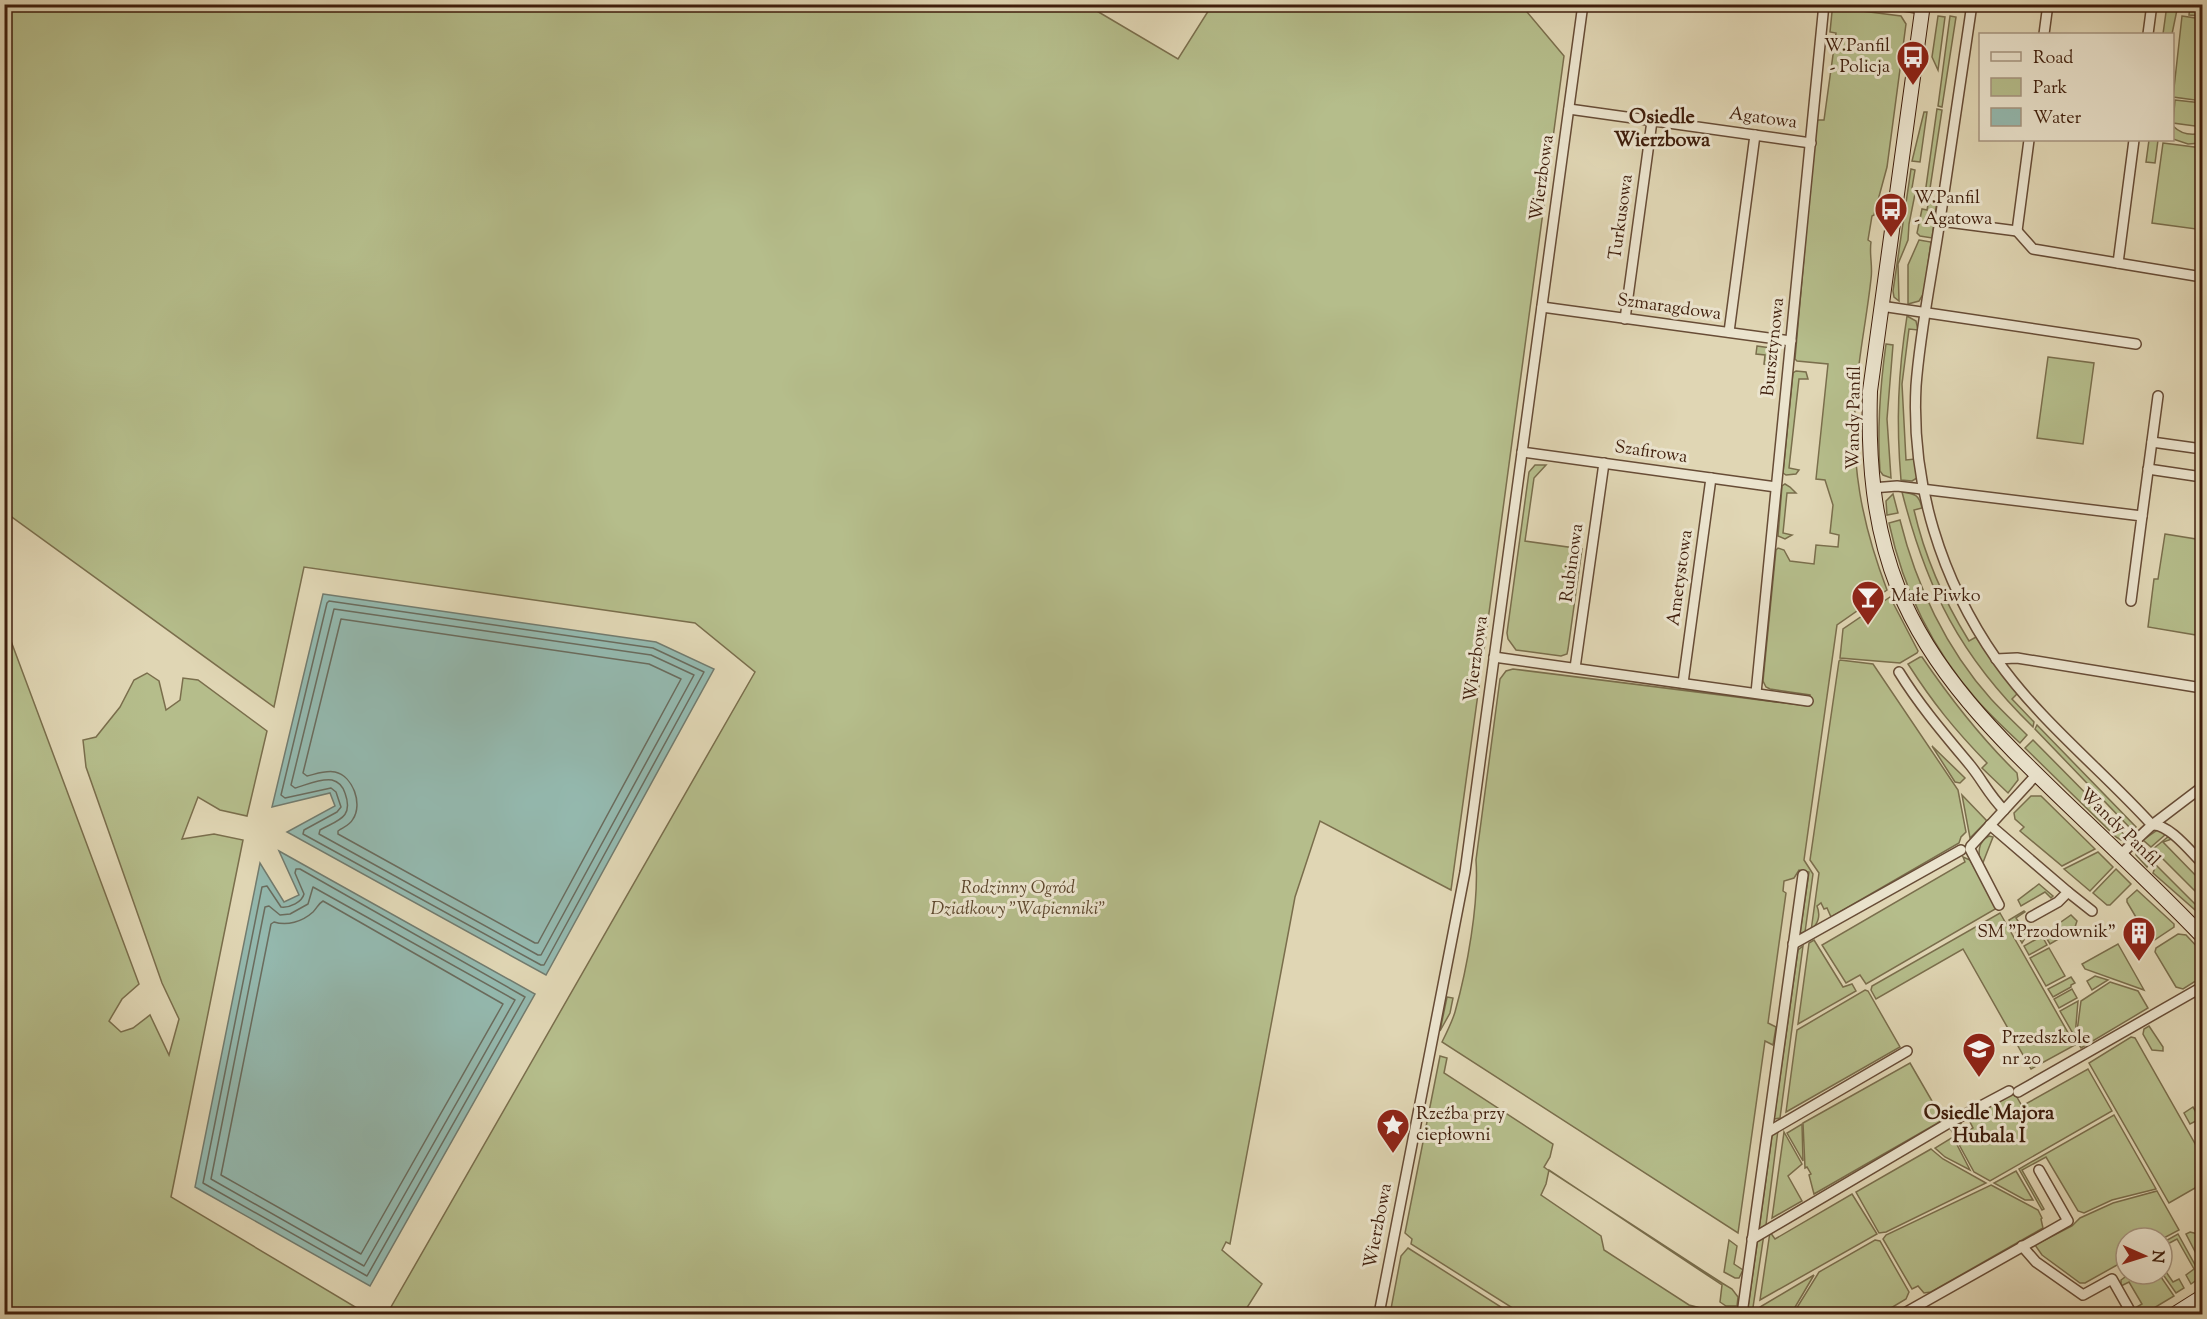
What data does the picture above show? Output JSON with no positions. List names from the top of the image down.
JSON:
{
  "streets": {
    "street": [
      "Agatowa",
      "Wierzbowa",
      "Turkusowa",
      "Szmaragdowa",
      "Bursztynowa",
      "Wandy Panfil",
      "Szafirowa",
      "Rubinowa",
      "Ametystowa"
    ]
  },
  "crossings": [
    ["Agatowa", "Wierzbowa"],
    ["Agatowa", "Turkusowa"],
    ["Agatowa", "Bursztynowa"],
    ["Wierzbowa", "Szmaragdowa"],
    ["Wierzbowa", "Szafirowa"],
    ["Turkusowa", "Szmaragdowa"],
    ["Szmaragdowa", "Bursztynowa"],
    ["Bursztynowa", "Szafirowa"],
    ["Szafirowa", "Rubinowa"],
    ["Szafirowa", "Ametystowa"]
  ],
  "districts": ["Osiedle Wierzbowa", "Osiedle Majora Hubala I"],
  "parks": ["Rodzinny Ogród Działkowy \"Wapienniki\""],
  "places": {
    "bus stop": ["W.Panfil - Policja", "W.Panfil - Agatowa"],
    "bar": ["Małe Piwko"],
    "building": ["SM \"Przodownik\""],
    "school or university": ["Przedszkole nr 20"],
    "place": ["Rzeźba przy ciepłowni"]
  },
  "legend": ["Road", "Park", "Water"],
  "north": "right"
}
